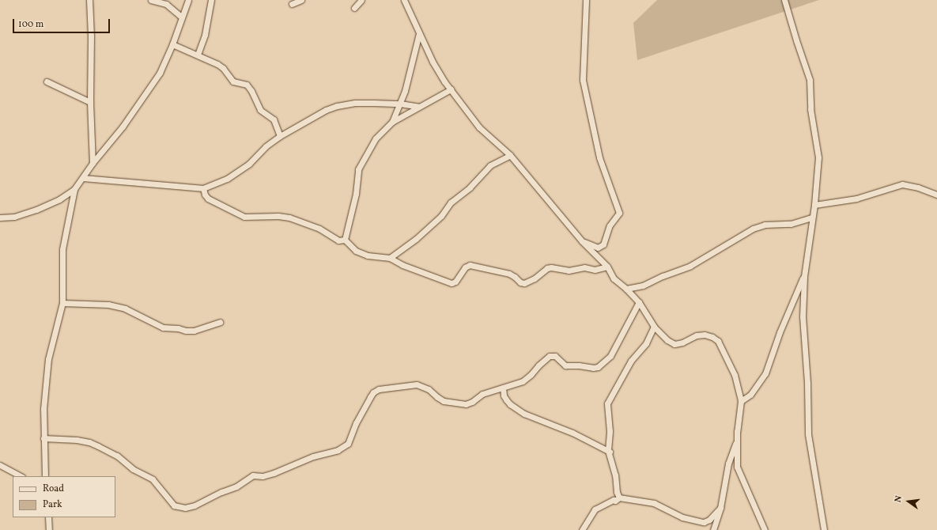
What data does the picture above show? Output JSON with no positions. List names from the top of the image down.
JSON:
{
  "legend": ["Road", "Park"],
  "scale_bar": "100 m",
  "north": "left"
}
